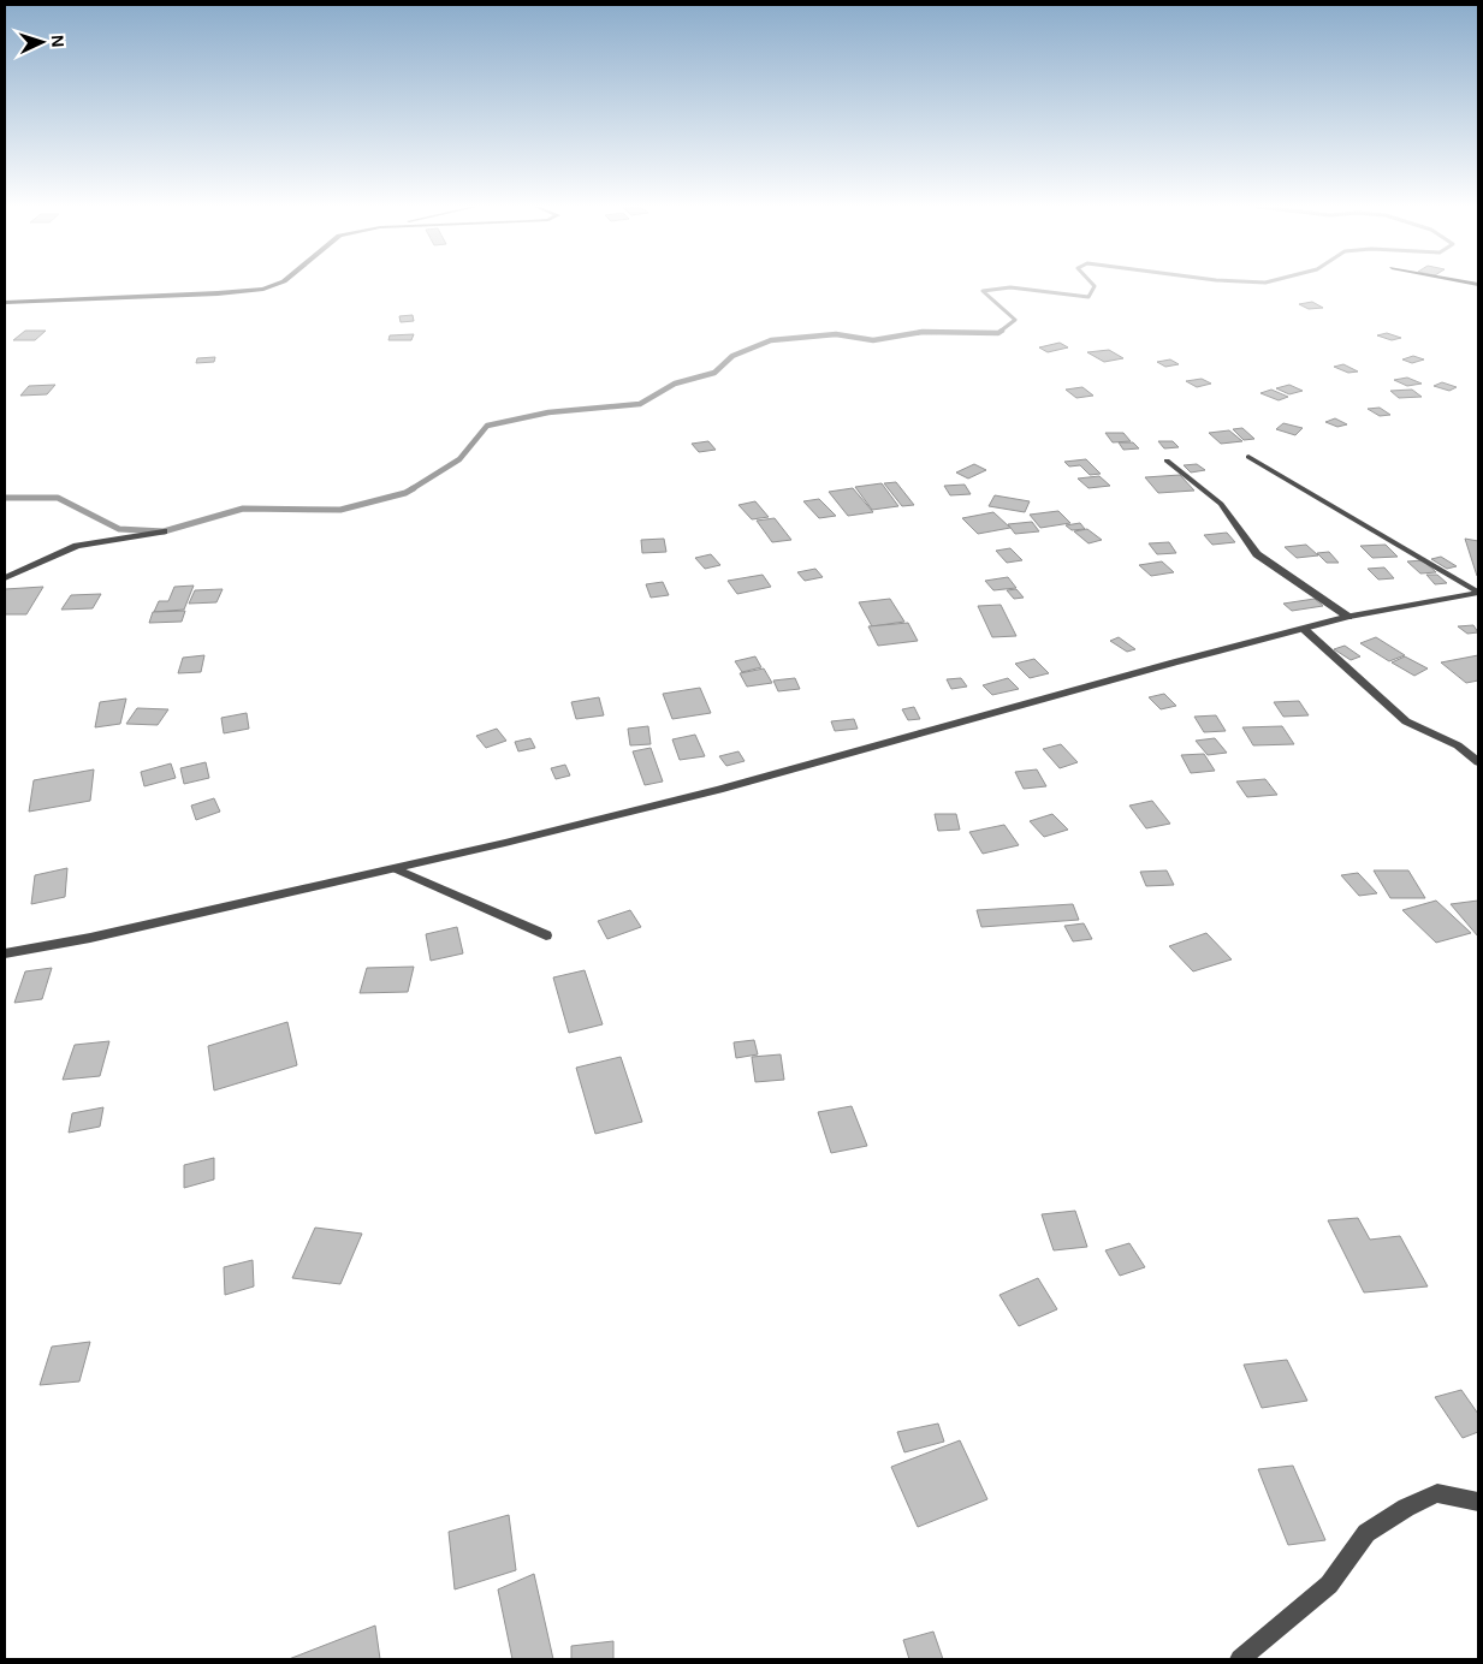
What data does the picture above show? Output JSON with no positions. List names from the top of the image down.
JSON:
{
  "north": "right"
}
